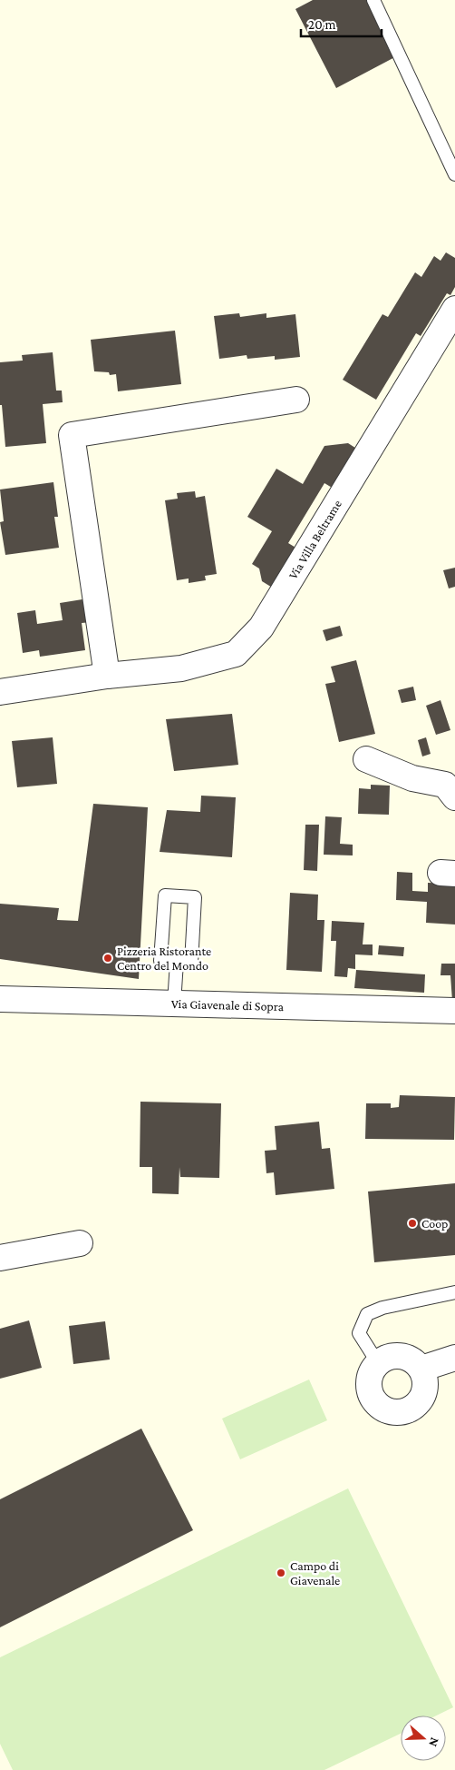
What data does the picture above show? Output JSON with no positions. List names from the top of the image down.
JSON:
{
  "streets": {
    "street": ["Via Villa Beltrame", "Via Giavenale di Sopra"]
  },
  "places": ["Pizzeria Ristorante Centro del Mondo", "Coop", "Campo di Giavenale"],
  "scale_bar": "20 m",
  "north": "right"
}
